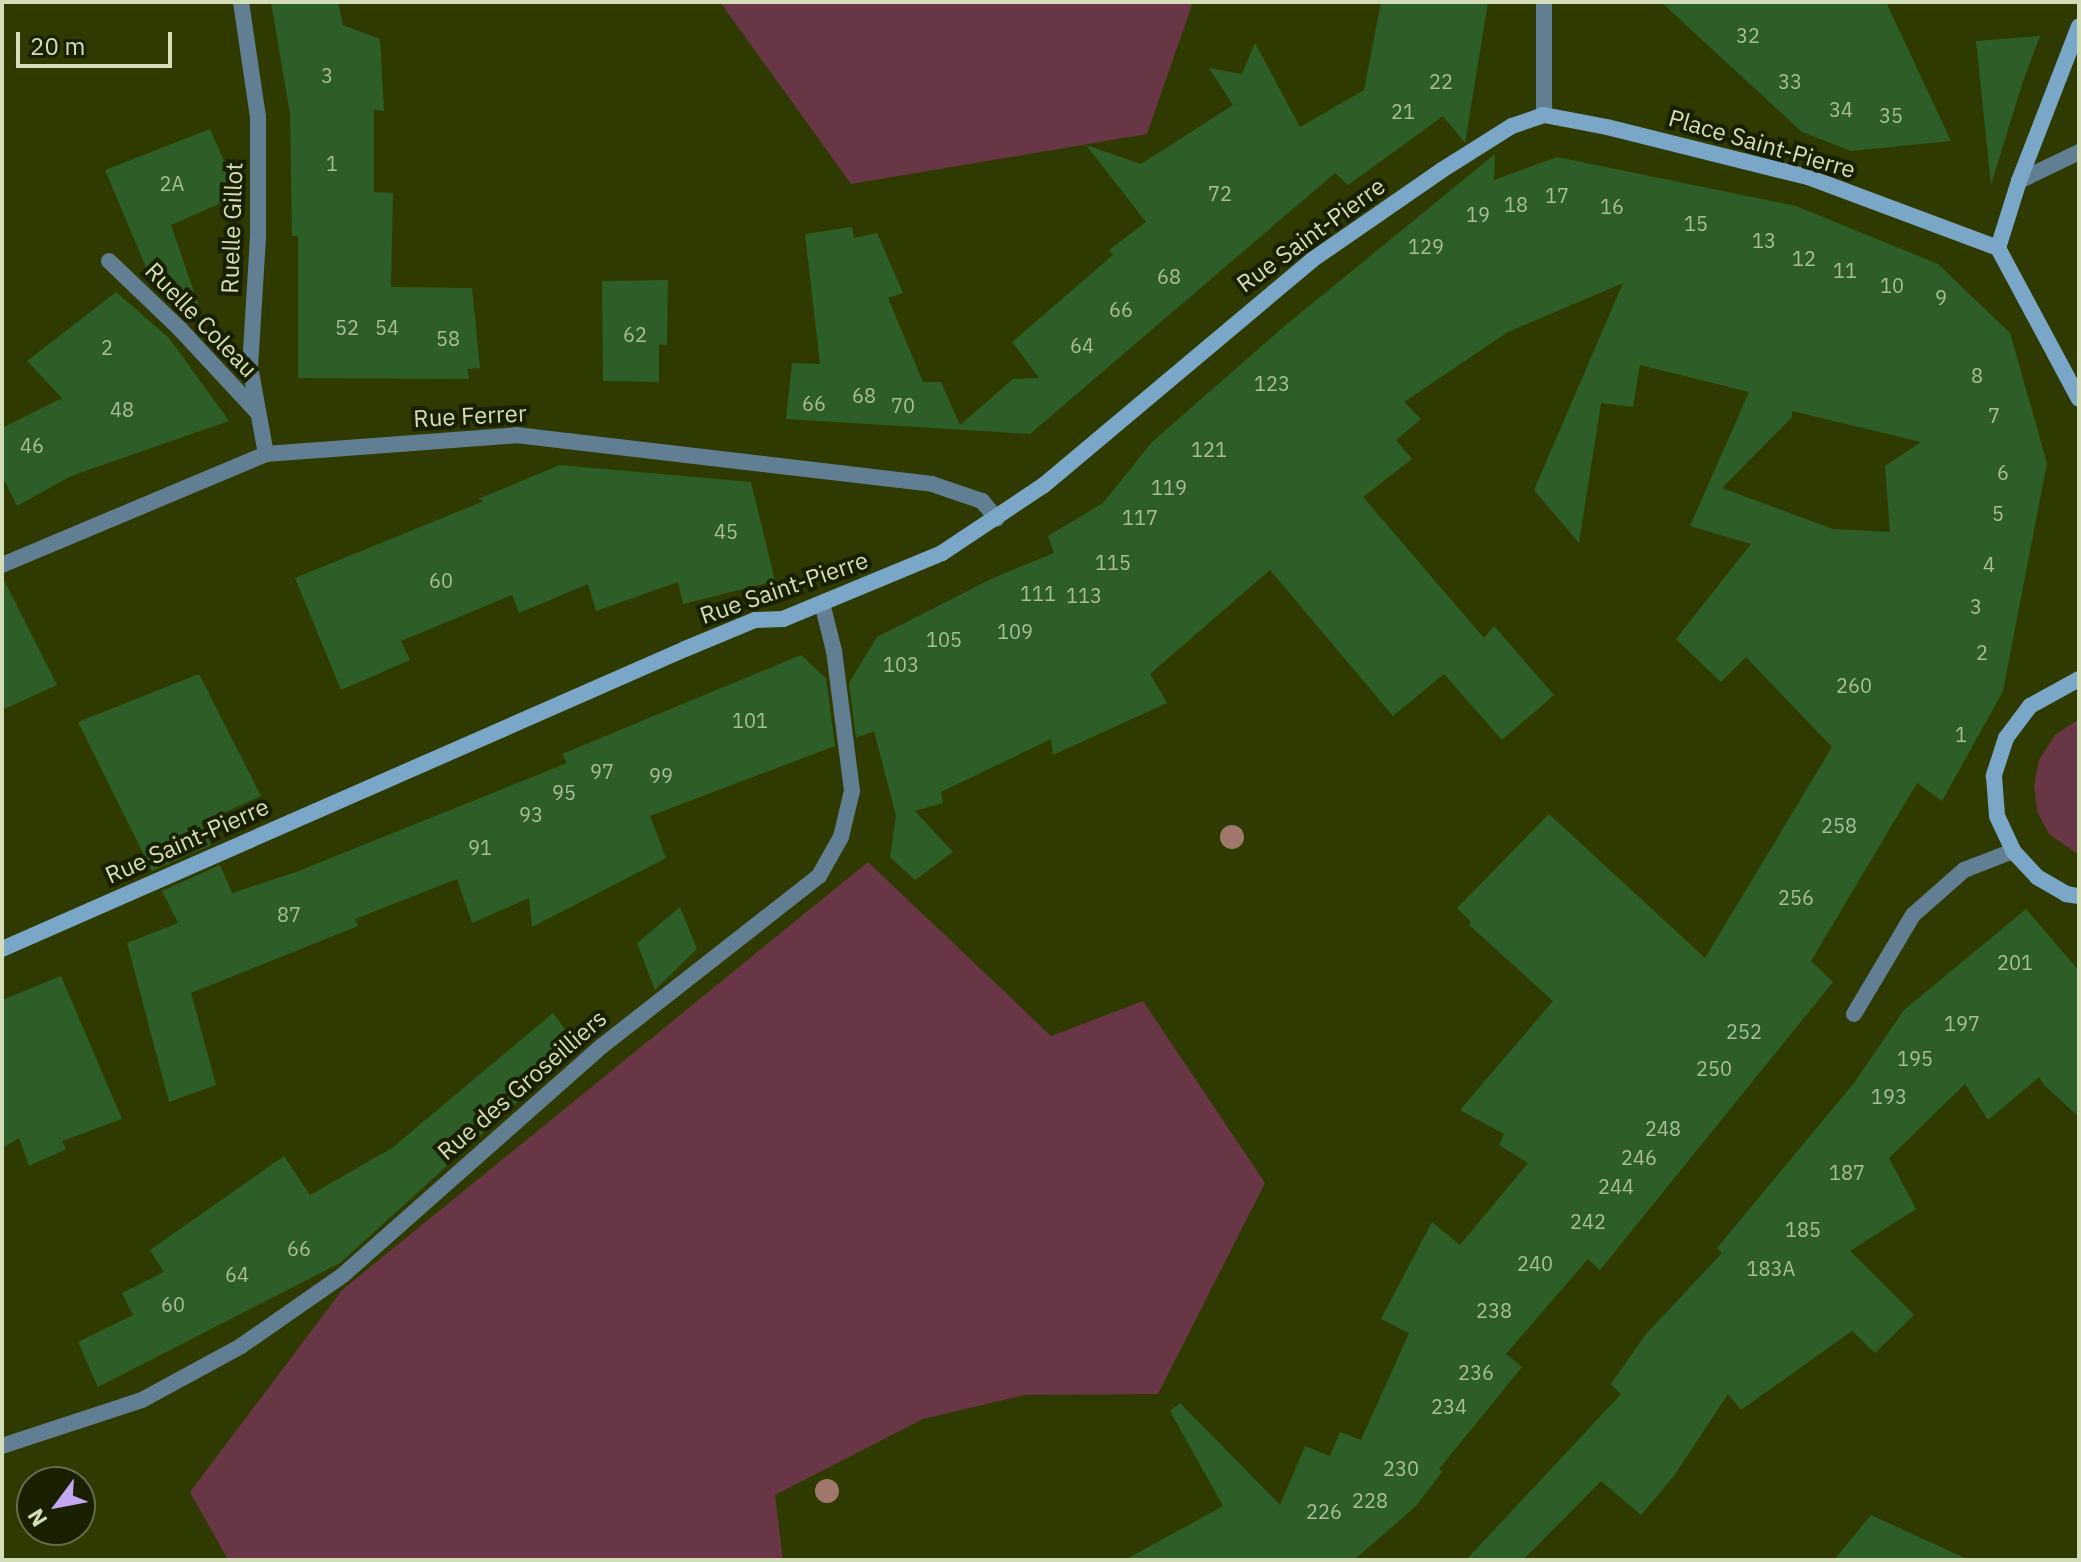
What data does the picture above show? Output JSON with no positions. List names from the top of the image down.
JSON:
{
  "streets": {
    "street": [
      "Place Saint-Pierre",
      "Ruelle Gillot",
      "Rue Saint-Pierre",
      "Ruelle Coleau",
      "Rue Ferrer",
      "Rue des Groseilliers"
    ]
  },
  "crossings": [
    ["Place Saint-Pierre", "Rue Saint-Pierre"],
    ["Ruelle Gillot", "Ruelle Coleau"],
    ["Ruelle Gillot", "Rue Ferrer"],
    ["Rue Saint-Pierre", "Rue Ferrer"],
    ["Rue Saint-Pierre", "Rue des Groseilliers"]
  ],
  "house_numbers": [
    "32",
    "3",
    "22",
    "33",
    "34",
    "21",
    "35",
    "1",
    "2A",
    "72",
    "17",
    "18",
    "16",
    "19",
    "15",
    "13",
    "129",
    "12",
    "11",
    "68",
    "10",
    "9",
    "66",
    "52",
    "54",
    "62",
    "58",
    "64",
    "2",
    "8",
    "123",
    "68",
    "66",
    "70",
    "48",
    "7",
    "46",
    "121",
    "6",
    "119",
    "5",
    "117",
    "45",
    "115",
    "4",
    "60",
    "111",
    "113",
    "3",
    "109",
    "105",
    "2",
    "103",
    "260",
    "101",
    "1",
    "97",
    "99",
    "95",
    "93",
    "258",
    "91",
    "256",
    "87",
    "201",
    "197",
    "252",
    "195",
    "250",
    "193",
    "248",
    "246",
    "187",
    "244",
    "242",
    "185",
    "66",
    "240",
    "183A",
    "64",
    "60",
    "238",
    "236",
    "234",
    "230",
    "228",
    "226"
  ],
  "scale_bar": "20 m",
  "north": "bottom left"
}
